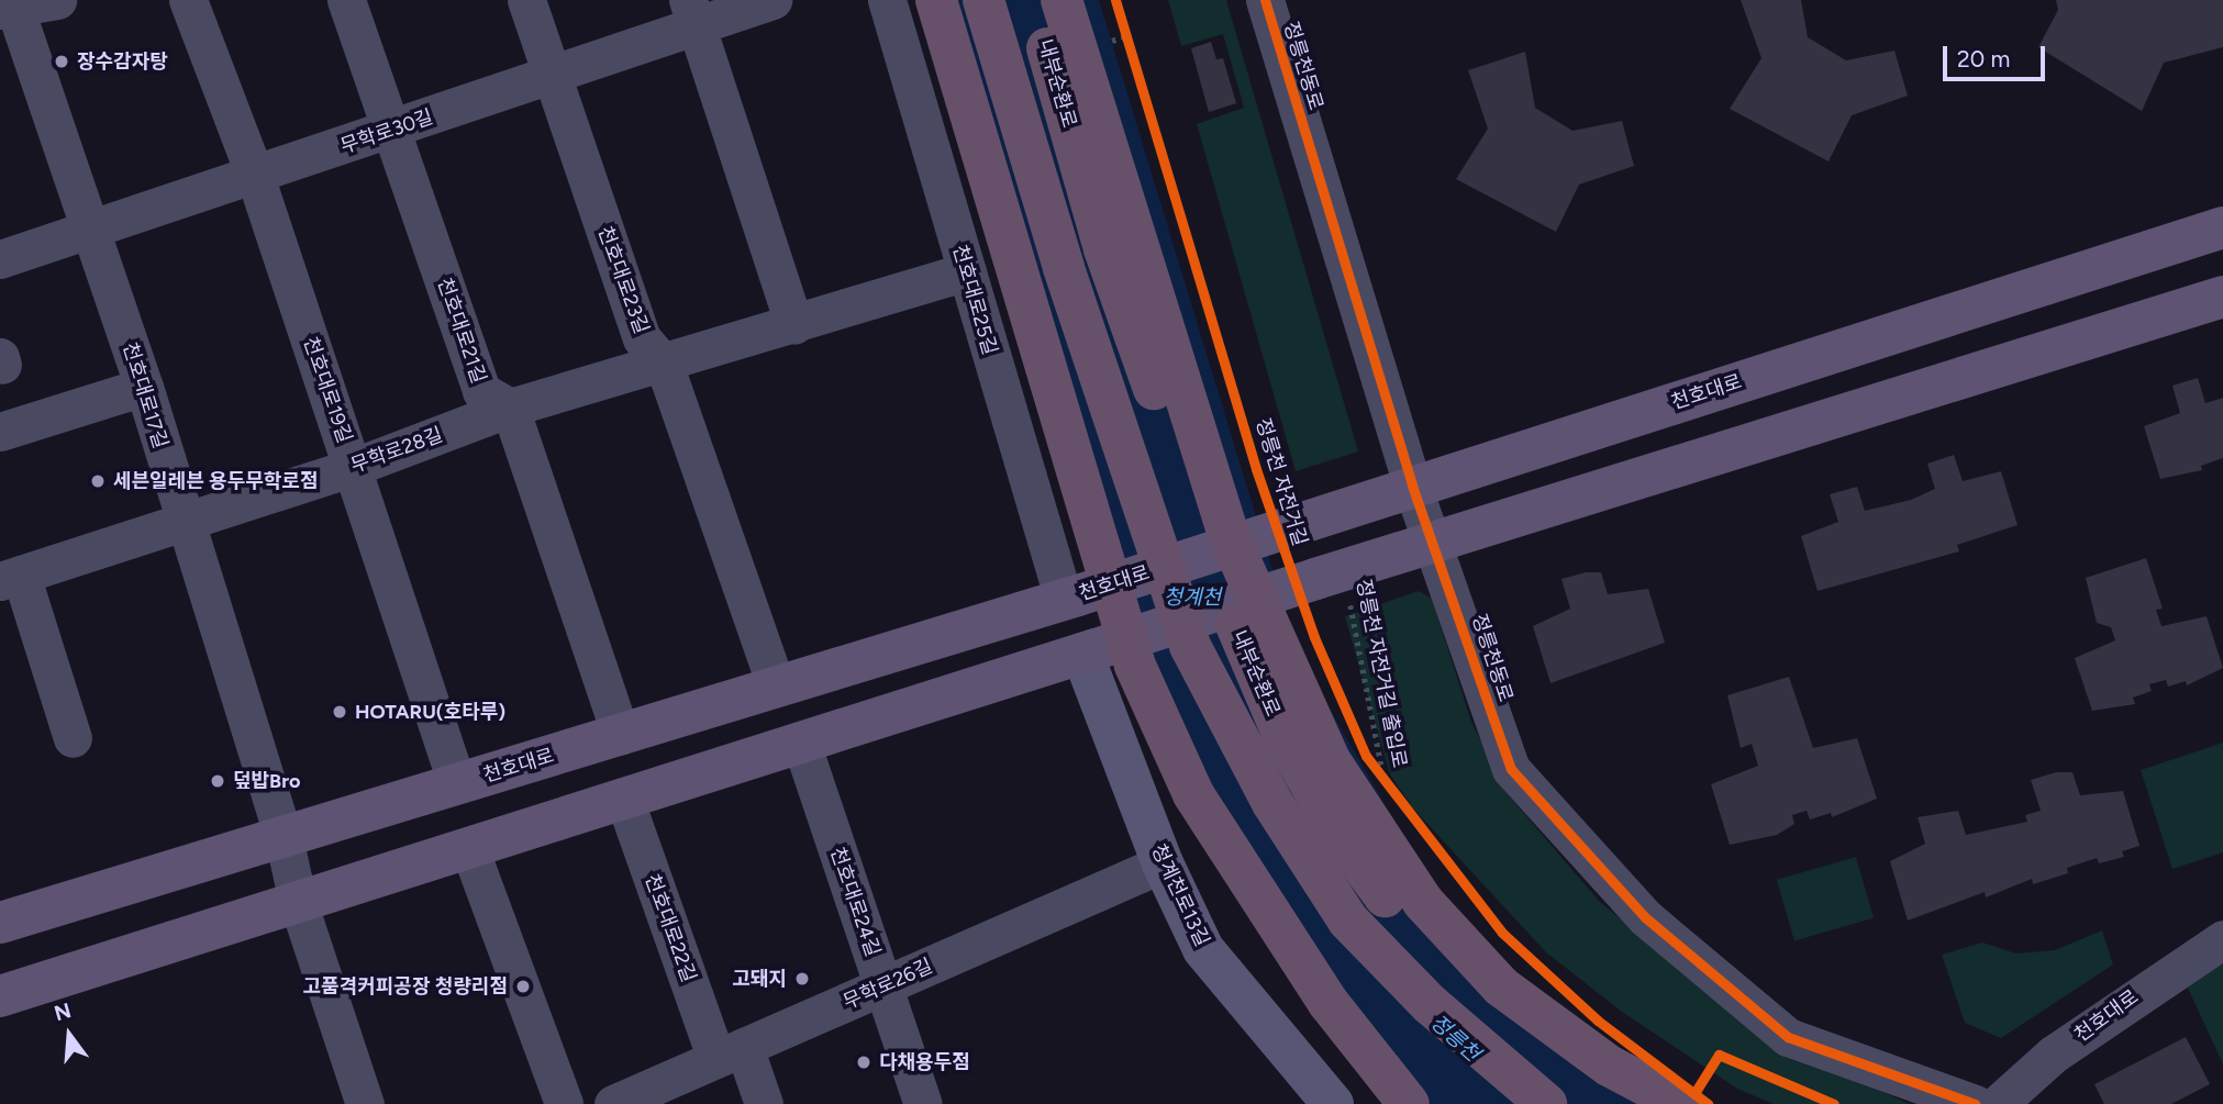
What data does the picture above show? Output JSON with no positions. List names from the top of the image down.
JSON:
{
  "streets": {
    "highway": ["내부순환로"],
    "main road": ["천호대로"],
    "street": [
      "정릉천동로",
      "무학로30길",
      "천호대로23길",
      "천호대로25길",
      "천호대로21길",
      "천호대로19길",
      "천호대로17길",
      "무학로28길",
      "청계천로13길",
      "천호대로24길",
      "천호대로22길",
      "무학로26길"
    ],
    "path": ["정릉천 자전거길 출입로"],
    "cycle path": ["정릉천 자전거길"]
  },
  "crossings": [
    ["정릉천동로", "천호대로"],
    ["무학로30길", "천호대로23길"],
    ["무학로30길", "천호대로21길"],
    ["무학로30길", "천호대로19길"],
    ["무학로30길", "천호대로17길"],
    ["천호대로23길", "천호대로"],
    ["천호대로23길", "무학로28길"],
    ["천호대로25길", "천호대로"],
    ["천호대로25길", "무학로28길"],
    ["천호대로21길", "무학로28길"],
    ["천호대로19길", "천호대로"],
    ["천호대로19길", "무학로28길"],
    ["천호대로", "천호대로17길"],
    ["천호대로17길", "무학로28길"],
    ["청계천로13길", "무학로26길"],
    ["천호대로24길", "무학로26길"],
    ["천호대로22길", "무학로26길"]
  ],
  "water": ["청계천", "정릉천"],
  "places": [
    "장수감자탕",
    "세븐일레븐 용두무학로점",
    "HOTARU(호타루)",
    "덮밥Bro",
    "고돼지",
    "고품격커피공장 청량리점",
    "다채용두점"
  ],
  "scale_bar": "20 m",
  "north": "top"
}
